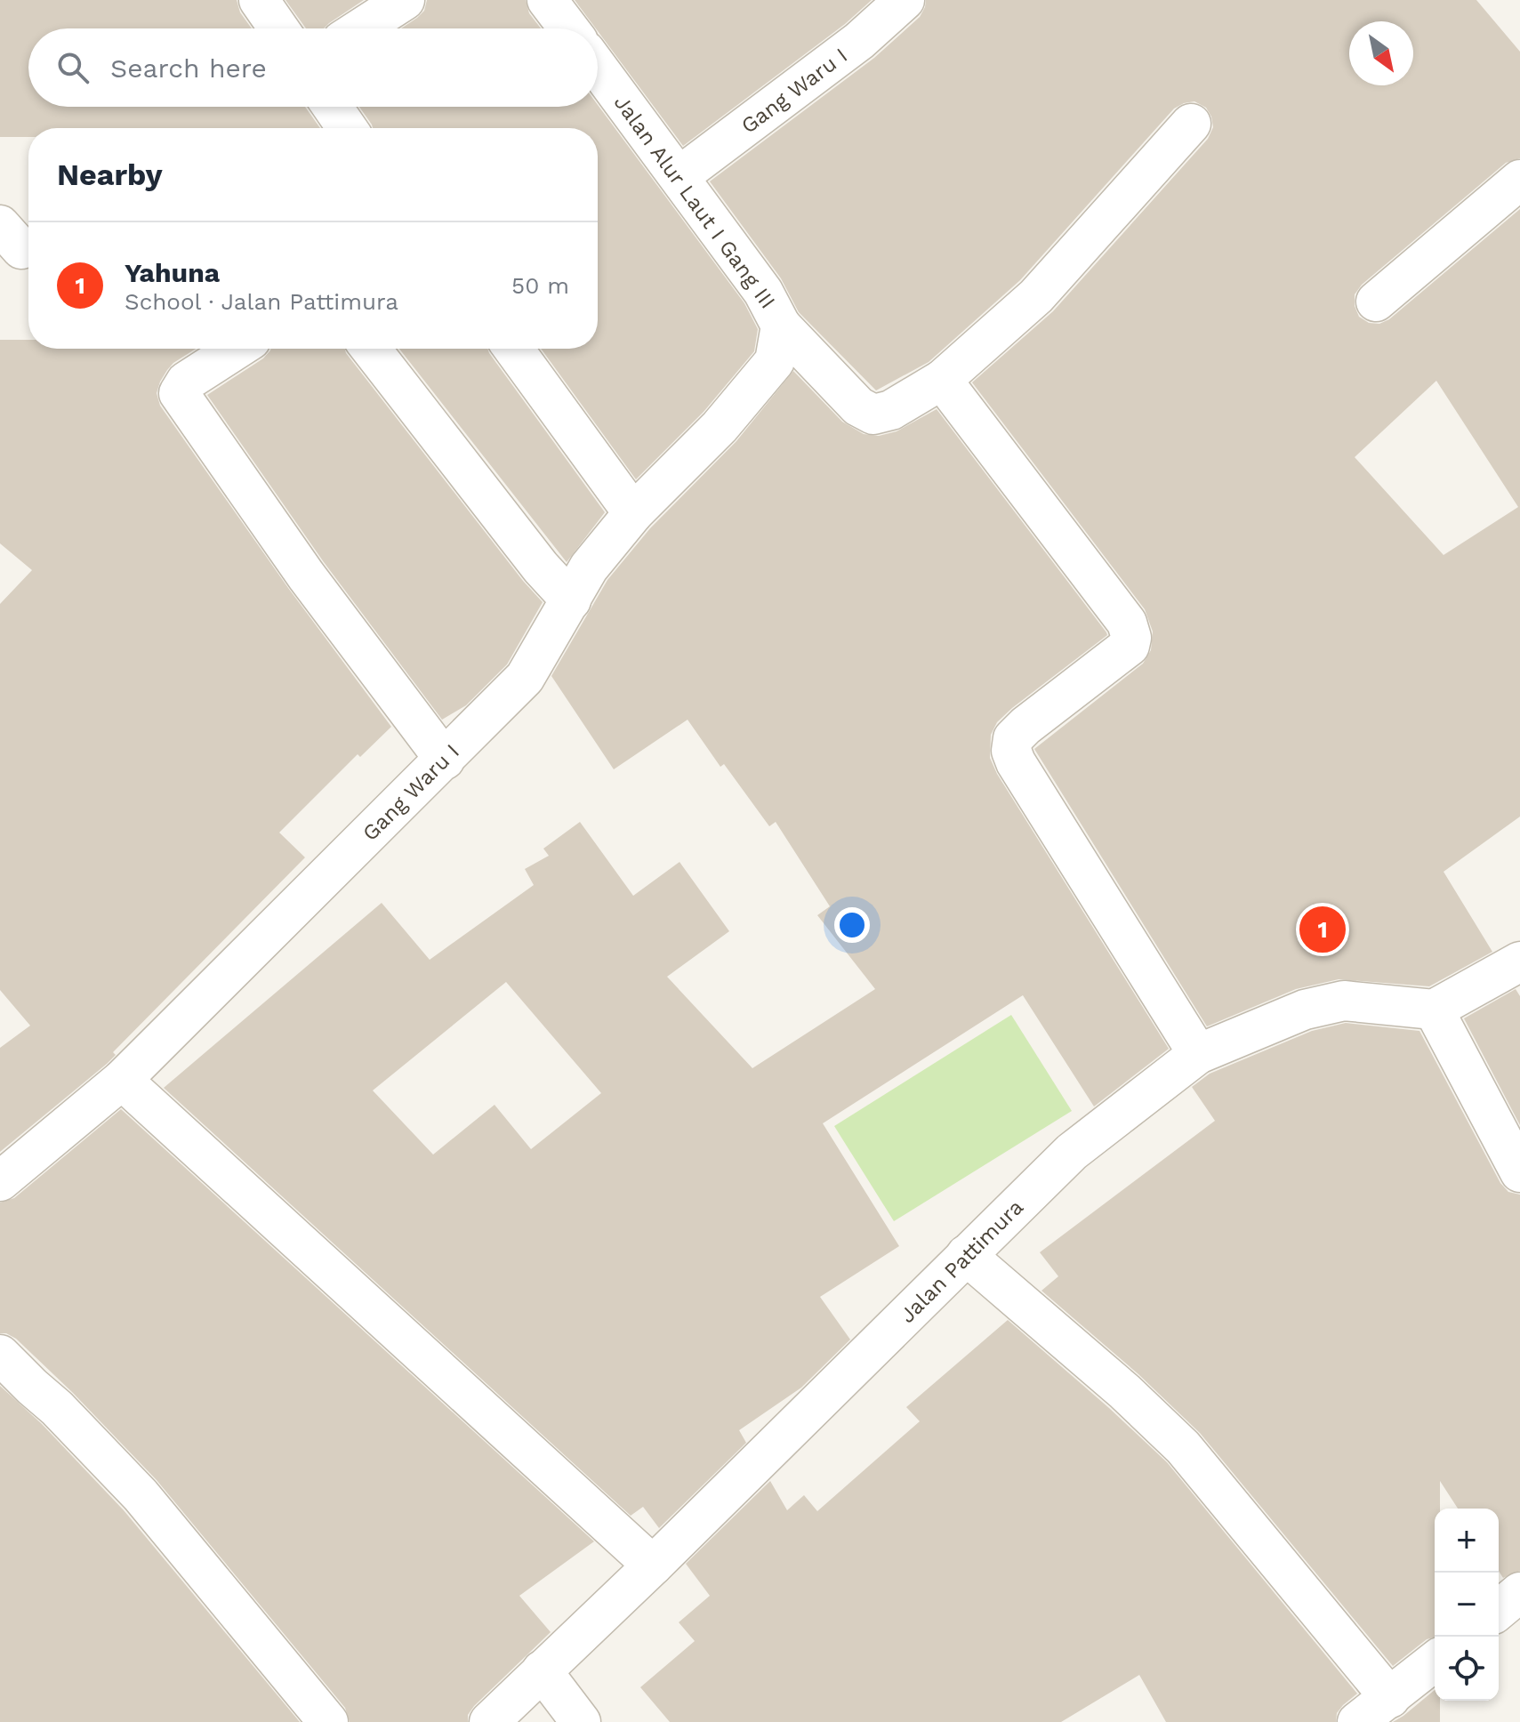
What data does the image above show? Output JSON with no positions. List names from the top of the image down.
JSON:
{
  "streets": {
    "street": ["Gang Waru I", "Jalan Alur Laut I Gang III", "Jalan Pattimura"]
  },
  "crossings": [
    ["Gang Waru I", "Jalan Alur Laut I Gang III"]
  ],
  "north": "bottom right",
  "page": {
    "search": "Search here",
    "heading": "Nearby",
    "list": [
      {
        "mark": "1",
        "name": "Yahuna",
        "note": "School · Jalan Pattimura",
        "value": "50 m"
      }
    ],
    "pins": "1",
    "map_buttons": ["+", "−"]
  }
}
